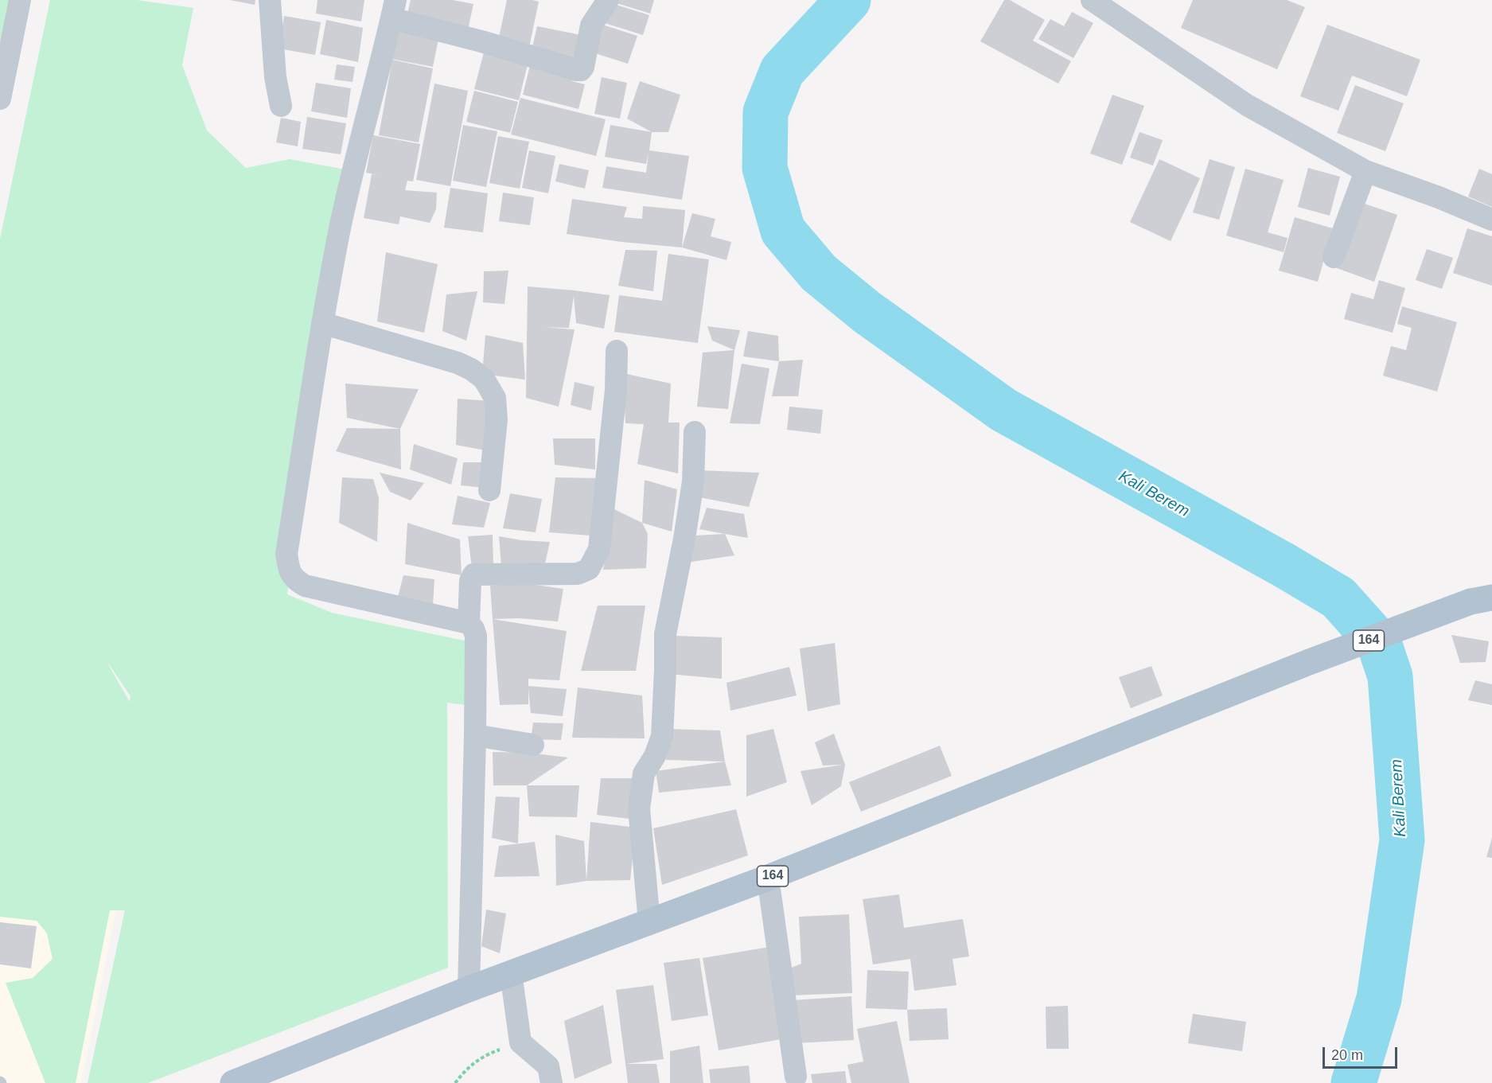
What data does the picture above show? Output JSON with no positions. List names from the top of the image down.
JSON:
{
  "streets": {
    "main road": ["164"]
  },
  "water": ["Kali Berem"],
  "scale_bar": "20 m"
}
